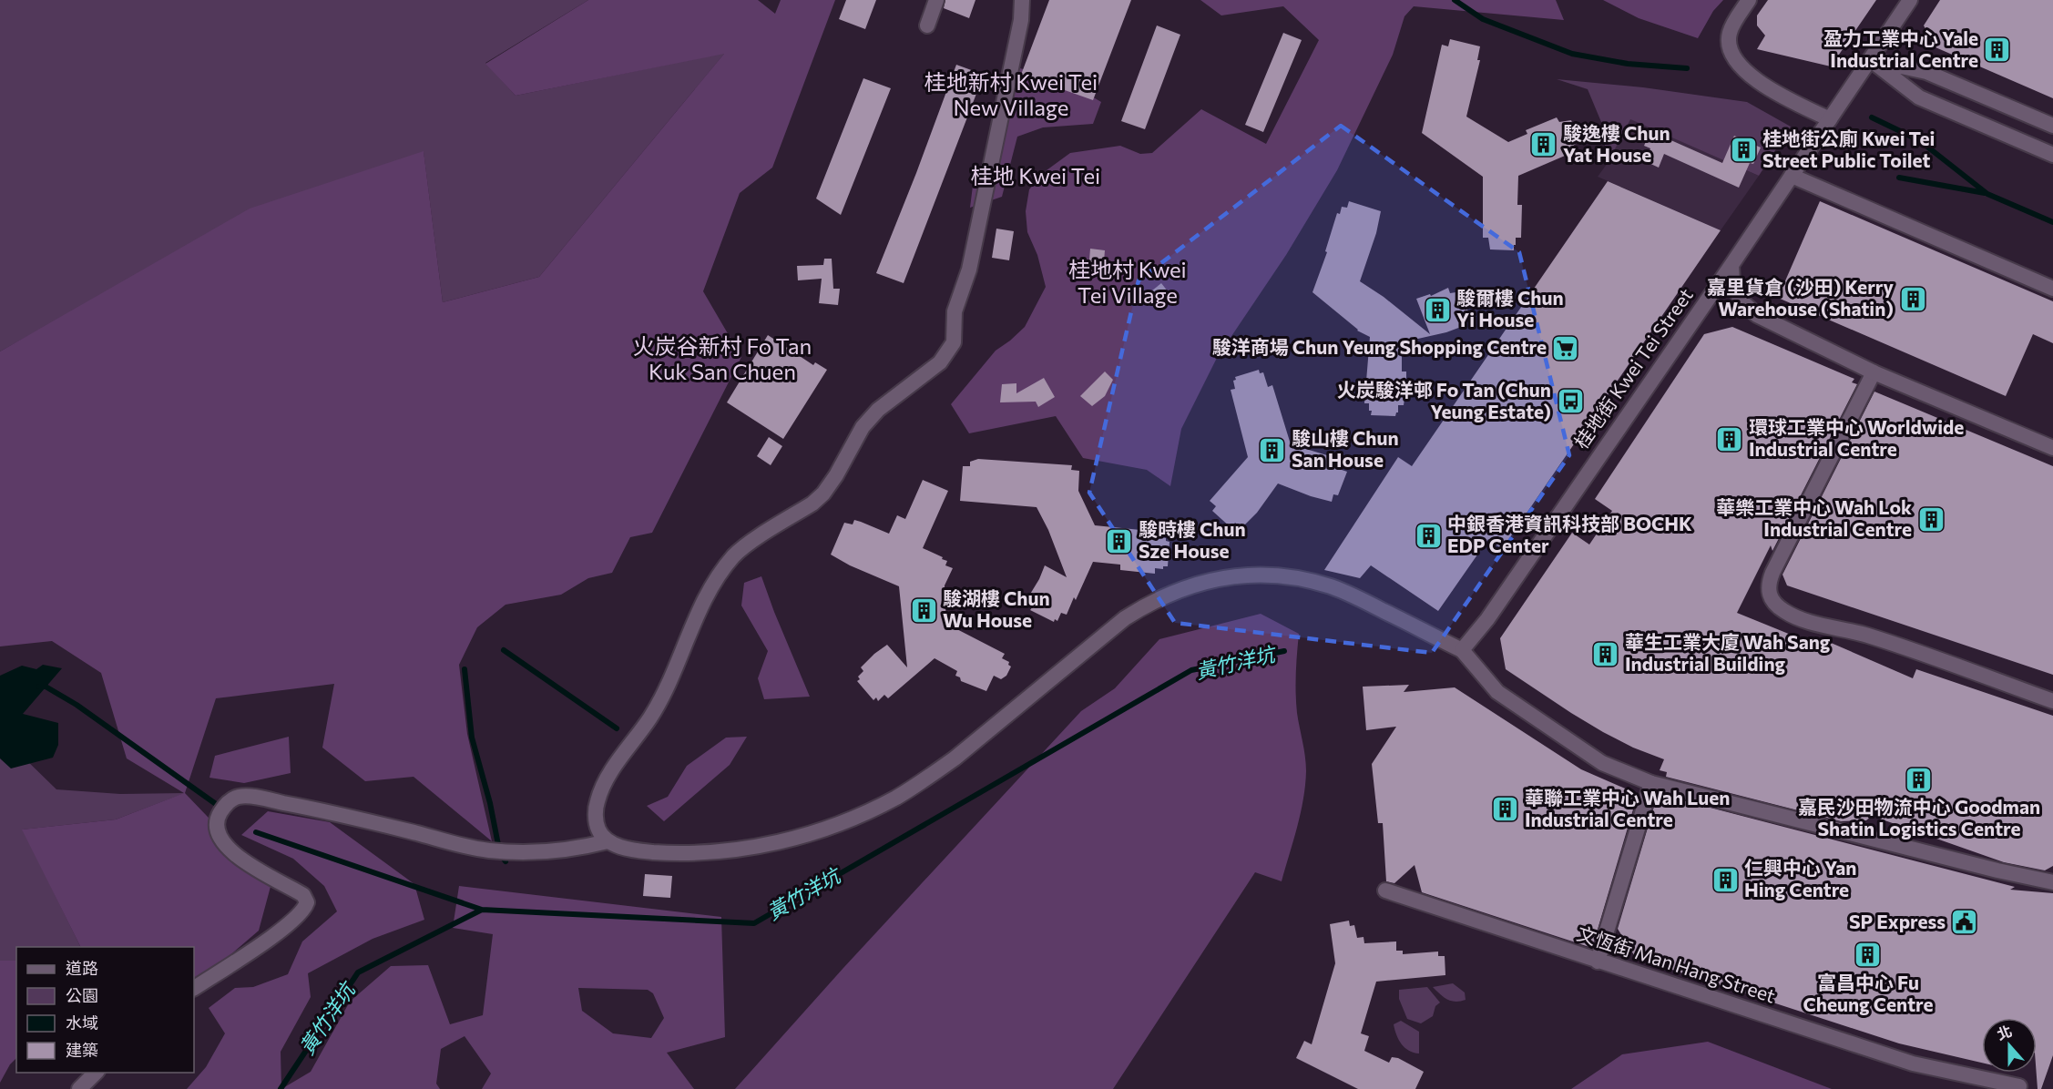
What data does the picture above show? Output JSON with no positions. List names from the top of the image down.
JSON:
{
  "streets": {
    "street": ["桂地街 Kwei Tei Street", "文恆街 Man Hang Street"]
  },
  "districts": [
    "桂地新村 Kwei Tei New Village",
    "桂地 Kwei Tei",
    "桂地村 Kwei Tei Village",
    "火炭谷新村 Fo Tan Kuk San Chuen"
  ],
  "water": ["黃竹洋坑"],
  "places": {
    "building": [
      "盈力工業中心 Yale Industrial Centre",
      "駿逸樓 Chun Yat House",
      "桂地街公廁 Kwei Tei Street Public Toilet",
      "嘉里貨倉 (沙田) Kerry Warehouse (Shatin)",
      "駿爾樓 Chun Yi House",
      "環球工業中心 Worldwide Industrial Centre",
      "駿山樓 Chun San House",
      "華樂工業中心 Wah Lok Industrial Centre",
      "中銀香港資訊科技部 BOCHK EDP Center",
      "駿時樓 Chun Sze House",
      "駿湖樓 Chun Wu House",
      "華生工業大廈 Wah Sang Industrial Building",
      "嘉民沙田物流中心 Goodman Shatin Logistics Centre",
      "華聯工業中心 Wah Luen Industrial Centre",
      "仁興中心 Yan Hing Centre",
      "富昌中心 Fu Cheung Centre"
    ],
    "supermarket": ["駿洋商場 Chun Yeung Shopping Centre"],
    "bus stop": ["火炭駿洋邨 Fo Tan (Chun Yeung Estate)"],
    "public building": ["SP Express"]
  },
  "legend": [
    "道路",
    "公園",
    "水域",
    "建築"
  ],
  "north": "top"
}
